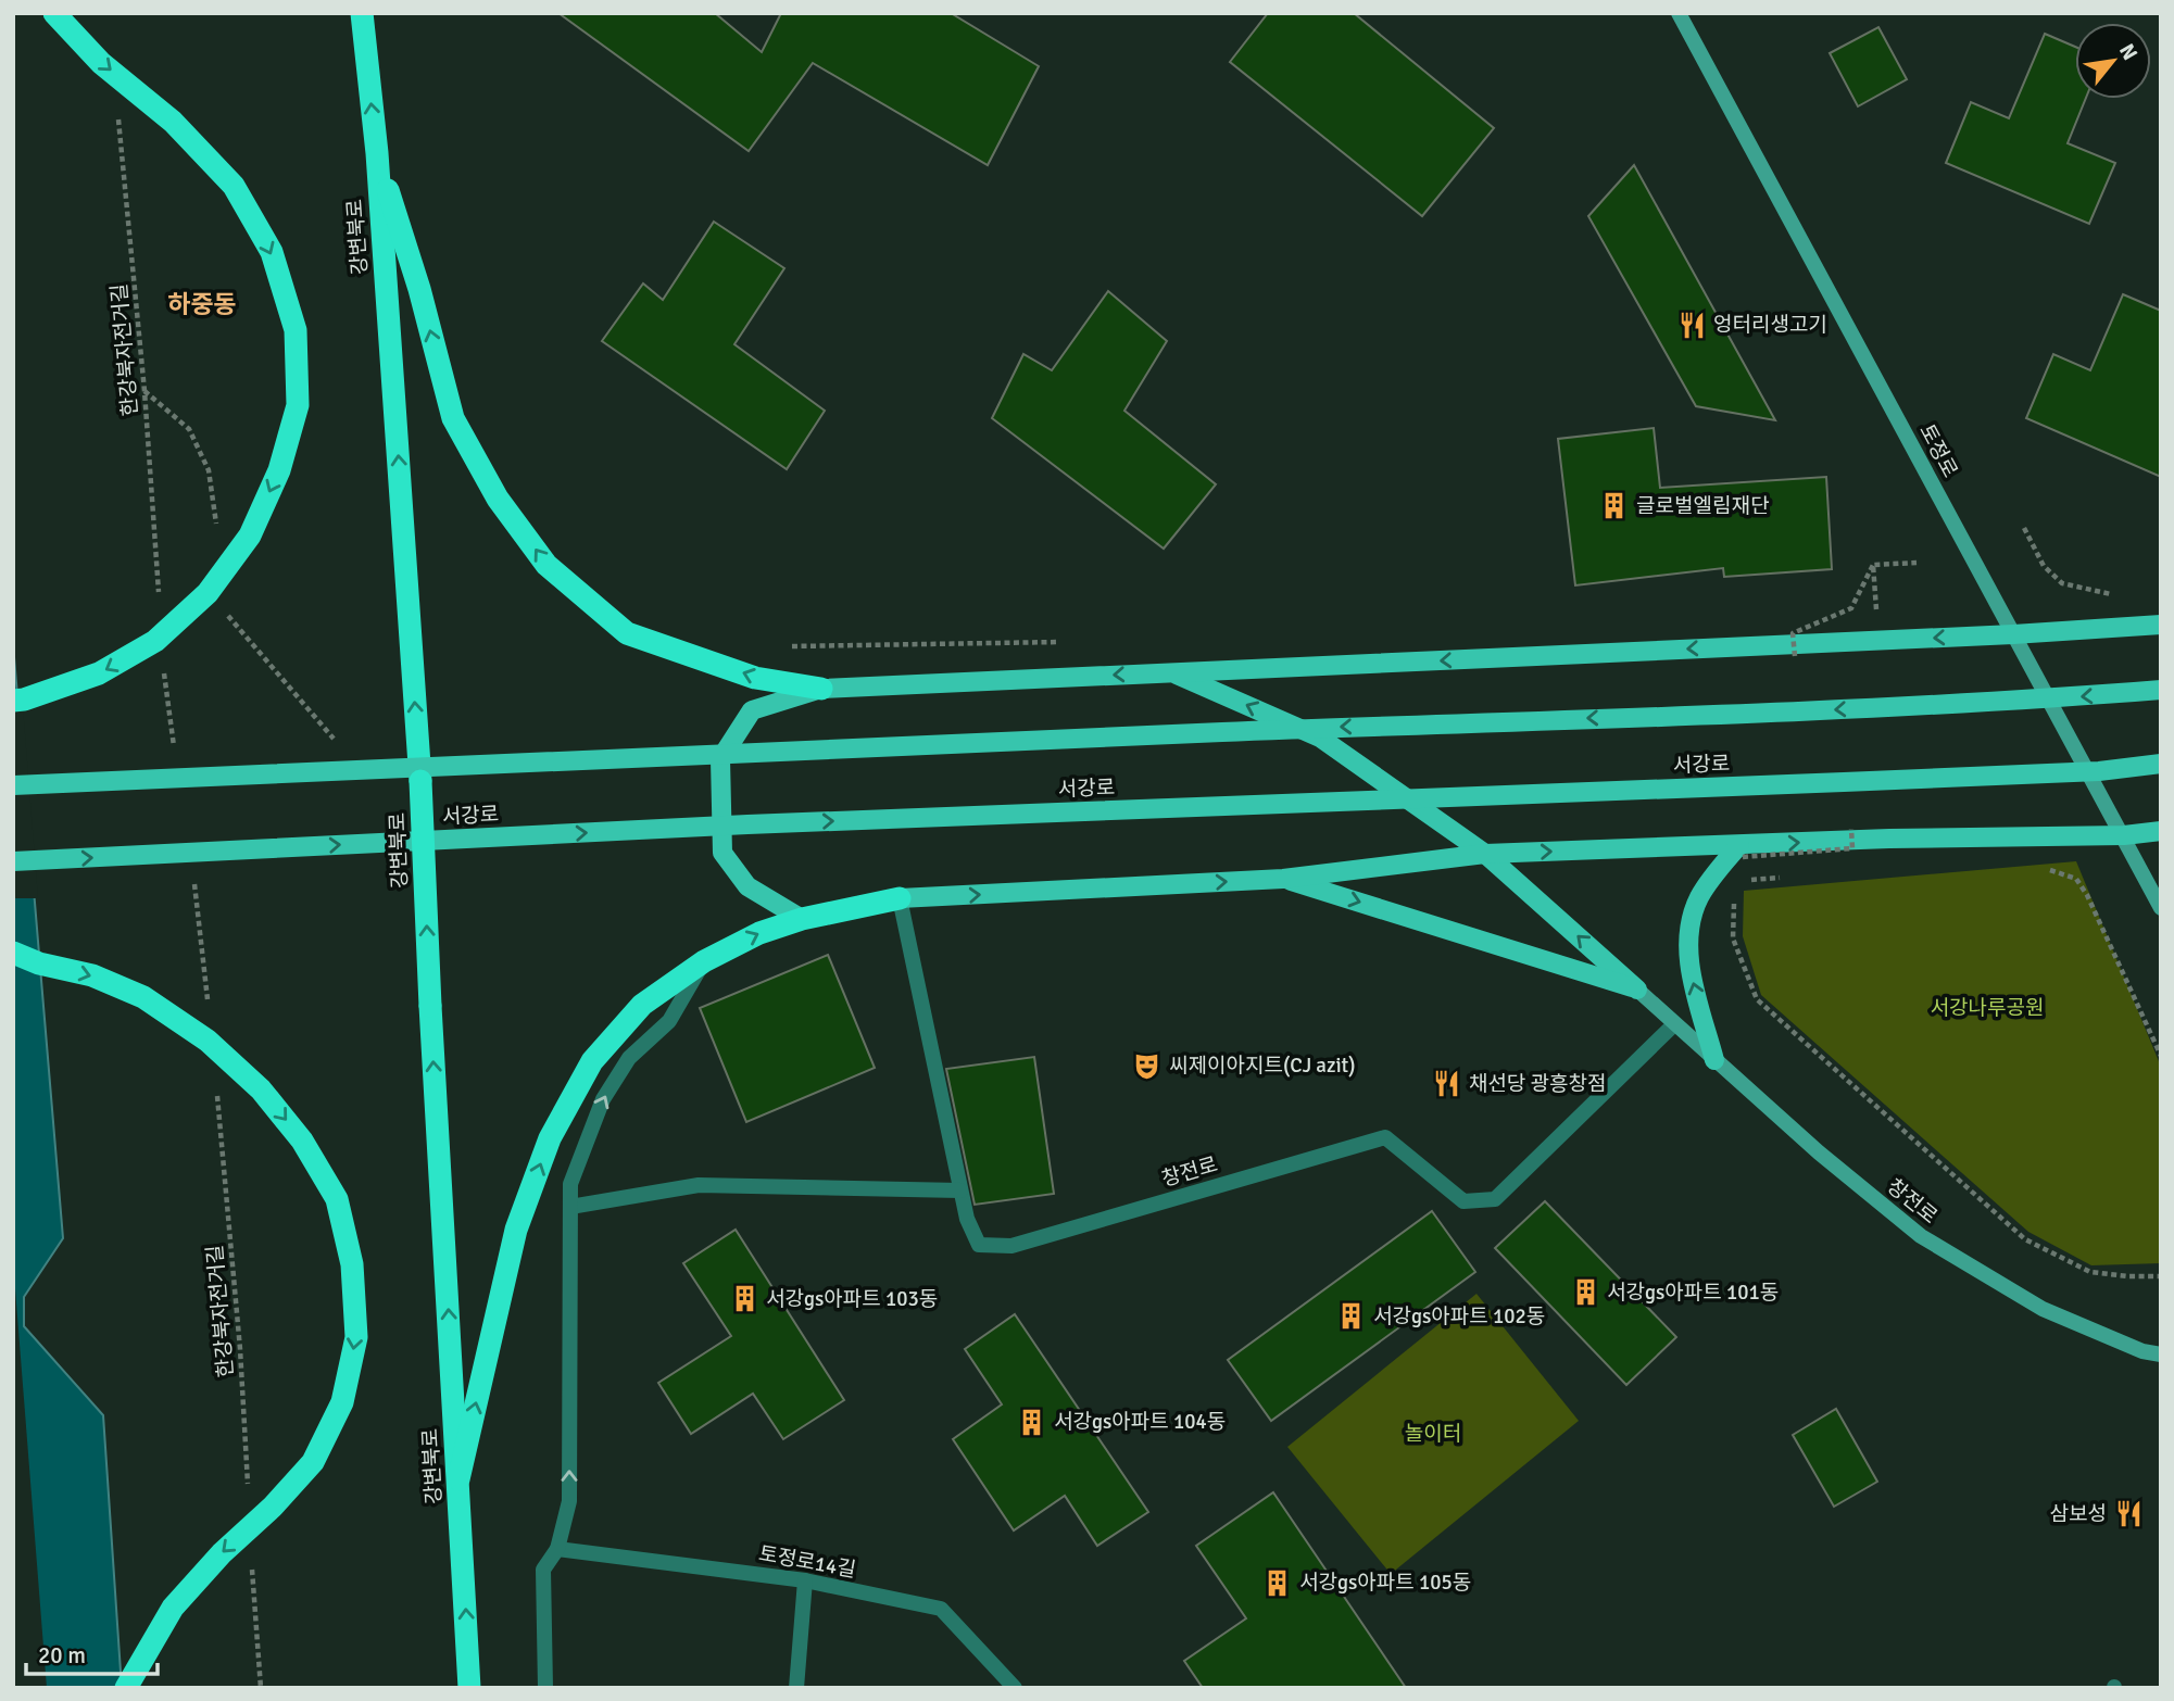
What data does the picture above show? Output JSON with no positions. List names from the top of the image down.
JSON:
{
  "streets": {
    "highway": ["강변북로"],
    "main road": ["토정로", "서강로", "창전로"],
    "street": ["토정로14길"],
    "path": ["한강북자전거길"]
  },
  "one_way": ["강변북로"],
  "districts": ["하중동"],
  "parks": ["서강나루공원", "놀이터"],
  "places": {
    "restaurant": ["엉터리생고기", "채선당 광흥창점", "삼보성"],
    "building": [
      "글로벌엘림재단",
      "서강gs아파트 101동",
      "서강gs아파트 103동",
      "서강gs아파트 102동",
      "서강gs아파트 104동",
      "서강gs아파트 105동"
    ],
    "theatre": ["씨제이아지트(CJ azit)"]
  },
  "scale_bar": "20 m",
  "north": "top right"
}
